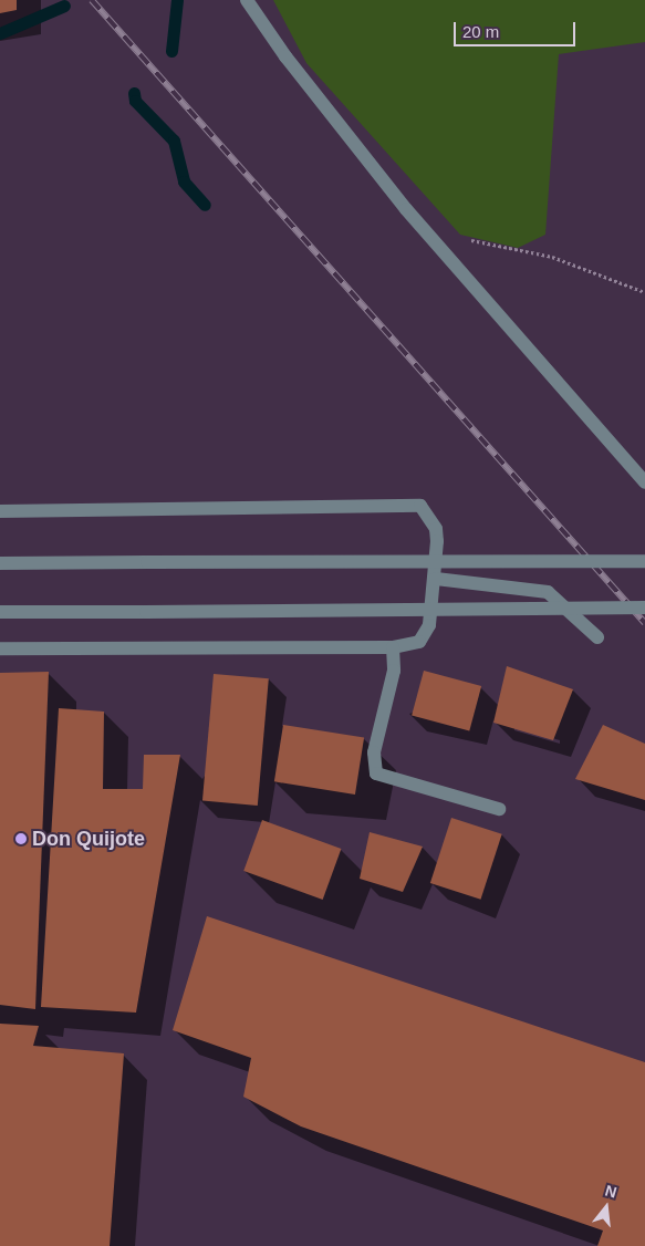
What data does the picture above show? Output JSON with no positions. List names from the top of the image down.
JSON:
{
  "places": ["Don Quijote"],
  "scale_bar": "20 m",
  "north": "top"
}
